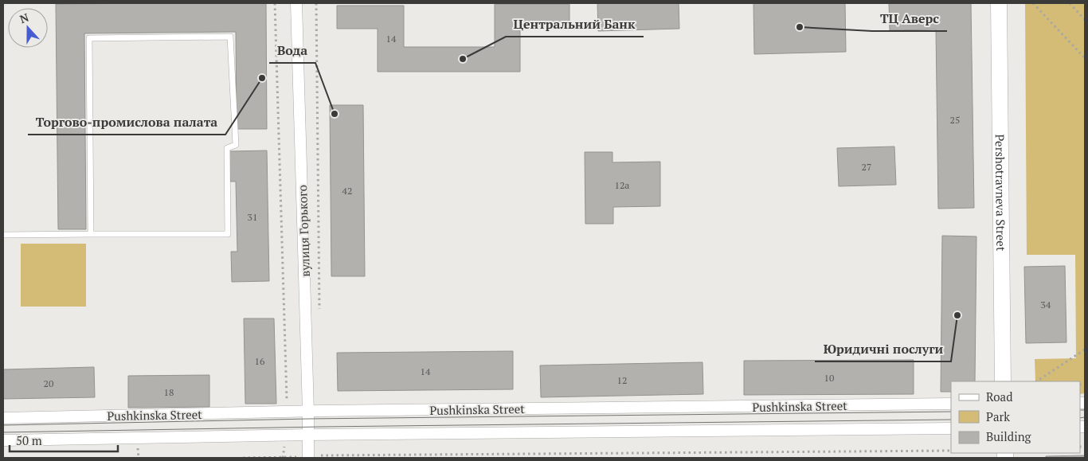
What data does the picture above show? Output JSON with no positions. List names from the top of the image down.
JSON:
{
  "streets": {
    "street": ["Pershotravneva Street", "вулиця Горького", "Pushkinska Street"]
  },
  "crossings": [
    ["вулиця Горького", "Pushkinska Street"]
  ],
  "places": [
    "ТЦ Аверс",
    "Центральний Банк",
    "Торгово-промислова палата",
    "Вода",
    "Юридичні послуги"
  ],
  "house_numbers": [
    "14",
    "25",
    "27",
    "12а",
    "42",
    "31",
    "34",
    "16",
    "14",
    "10",
    "12",
    "20",
    "18"
  ],
  "legend": ["Road", "Park", "Building"],
  "scale_bar": "50 m",
  "north": "top"
}
